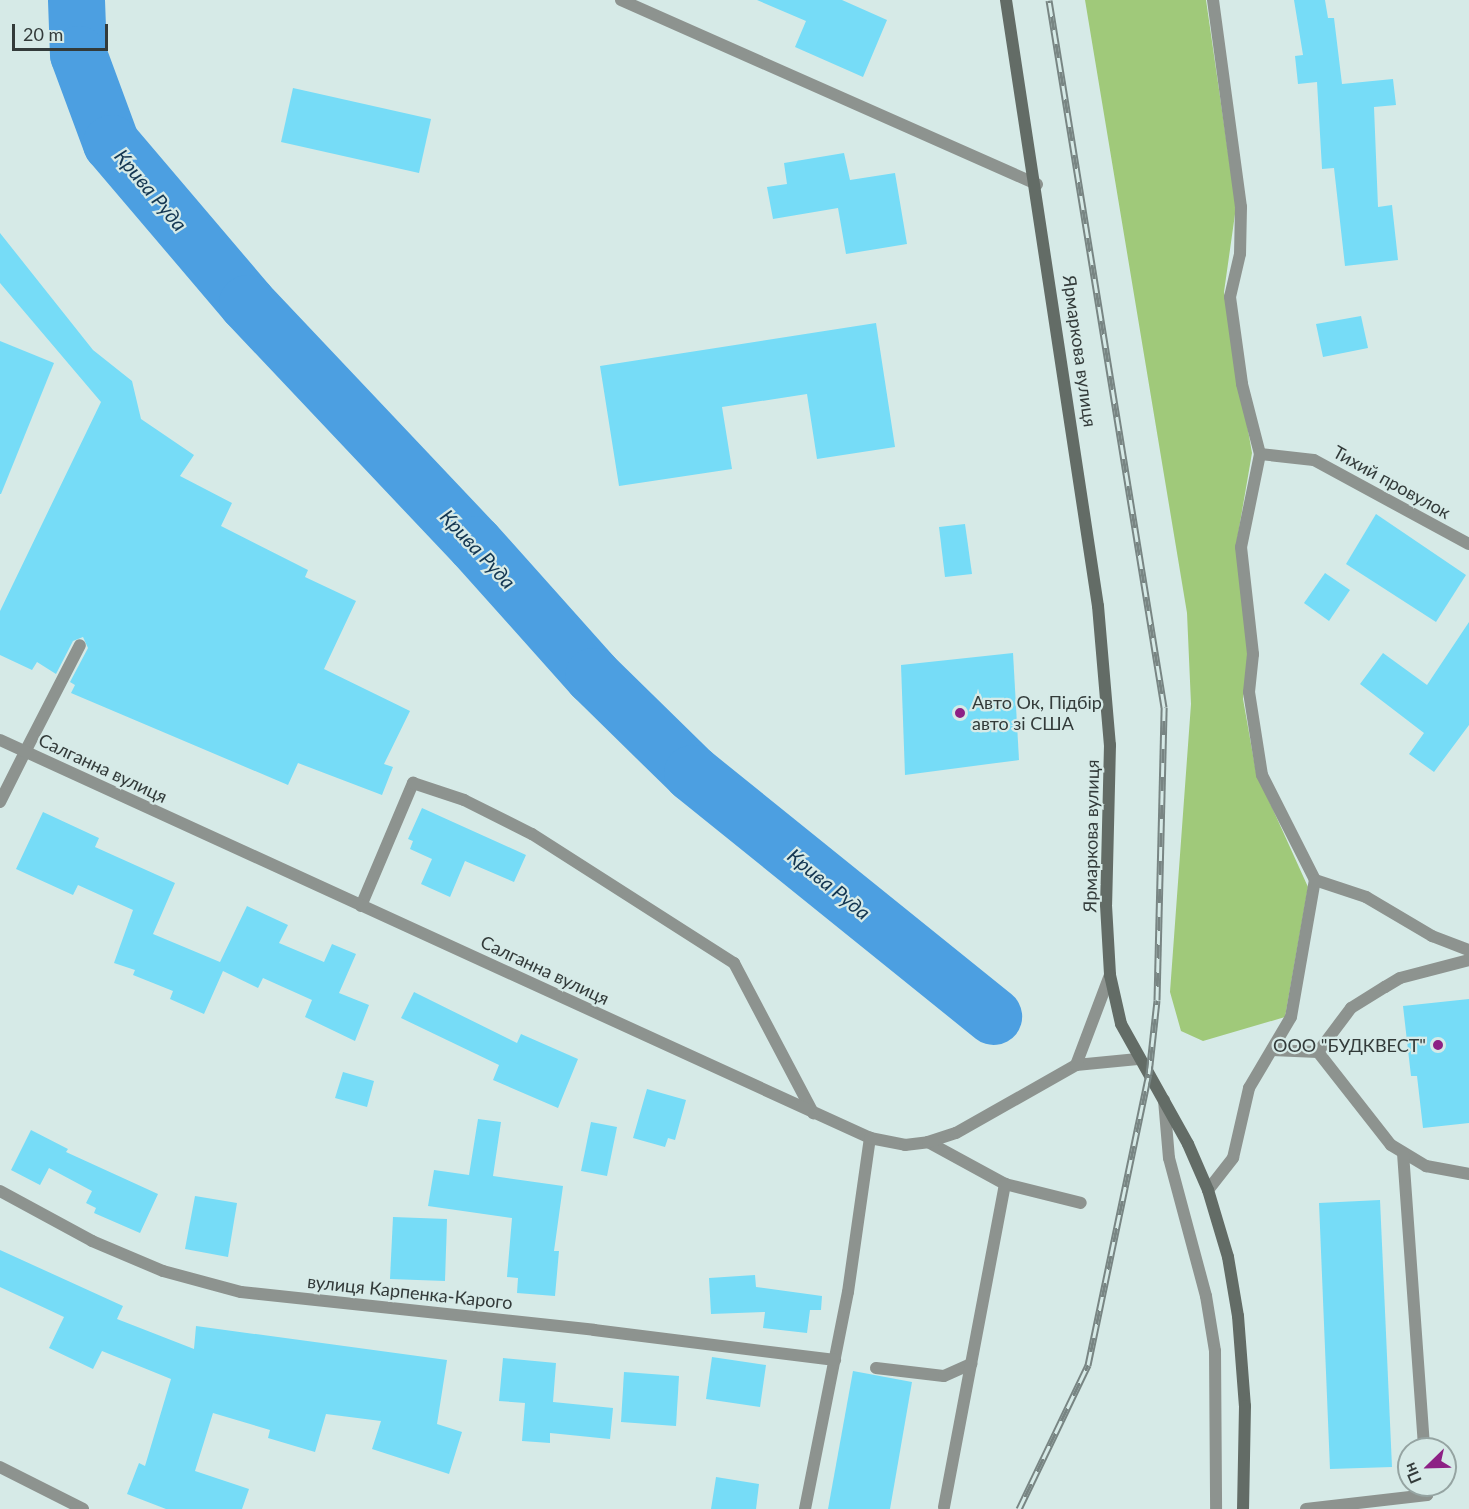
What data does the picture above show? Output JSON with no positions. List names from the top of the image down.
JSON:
{
  "streets": {
    "main road": ["Ярмаркова вулиця"],
    "street": ["Тихий провулок", "Салганна вулиця", "вулиця Карпенка-Карого"]
  },
  "crossings": [
    ["Ярмаркова вулиця", "Салганна вулиця"]
  ],
  "water": ["Крива Руда"],
  "places": ["Авто Ок, Підбір авто зі США", "ООО \"БУДКВЕСТ\""],
  "scale_bar": "20 m",
  "north": "bottom left"
}
